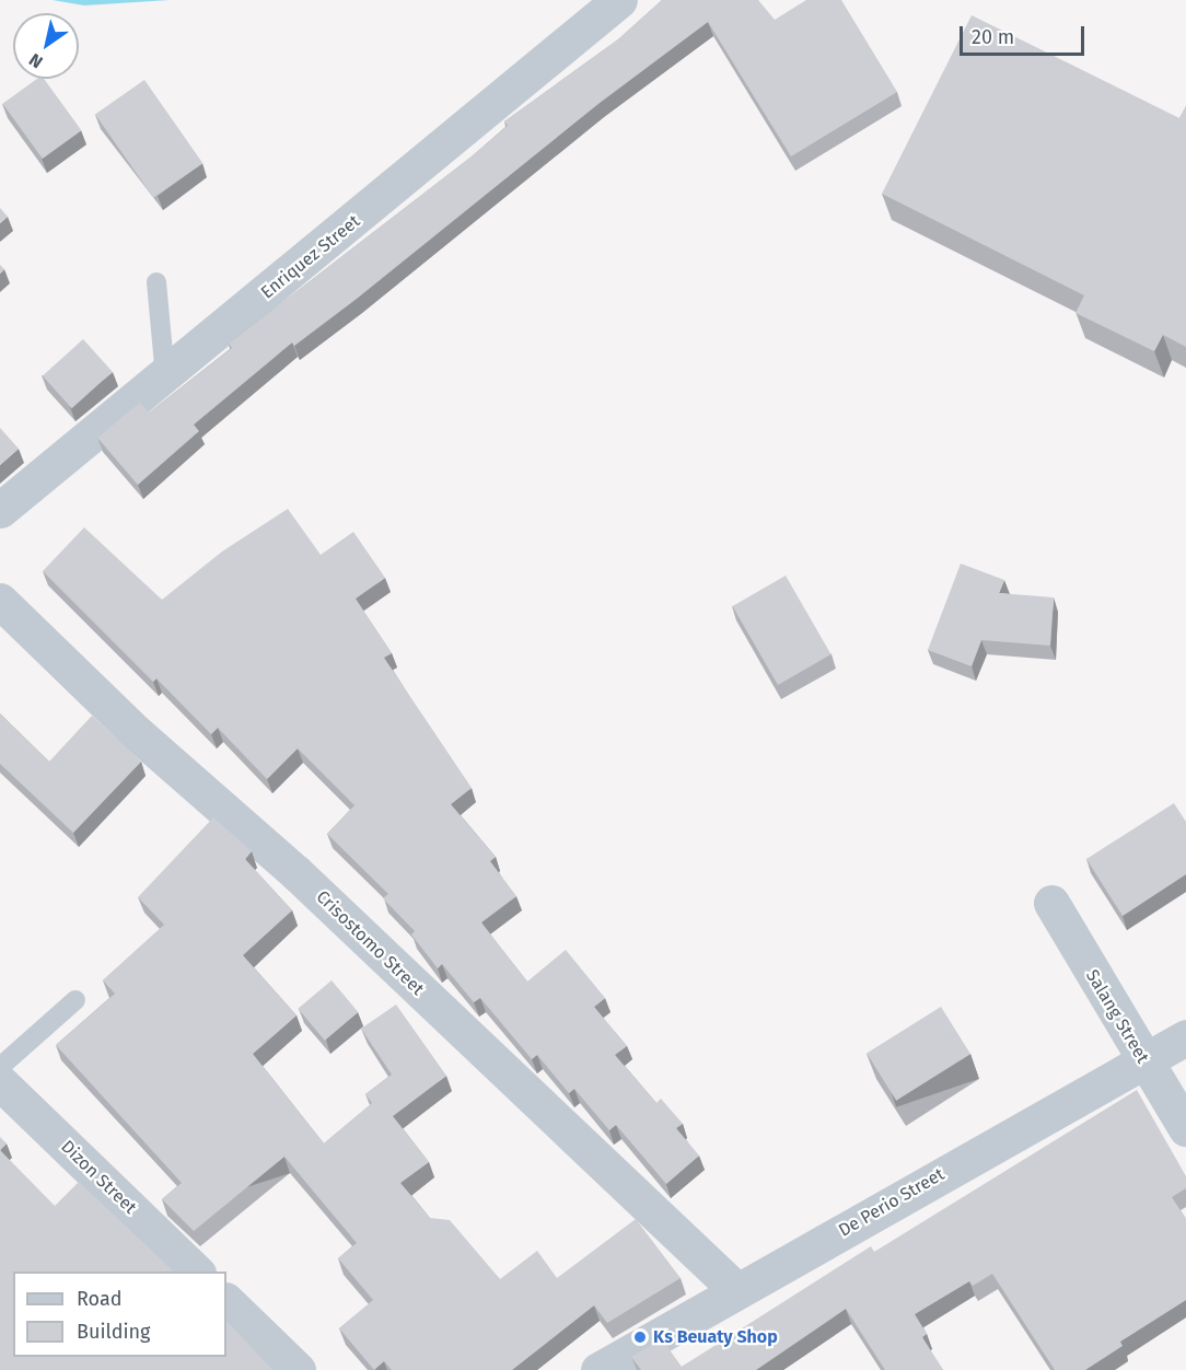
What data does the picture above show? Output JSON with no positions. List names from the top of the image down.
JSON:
{
  "streets": {
    "street": [
      "Enriquez Street",
      "Crisostomo Street",
      "Salang Street",
      "Dizon Street",
      "De Perio Street"
    ]
  },
  "crossings": [
    ["Crisostomo Street", "De Perio Street"],
    ["Salang Street", "De Perio Street"]
  ],
  "places": ["Ks Beuaty Shop"],
  "legend": ["Road", "Building"],
  "scale_bar": "20 m",
  "north": "bottom left"
}
